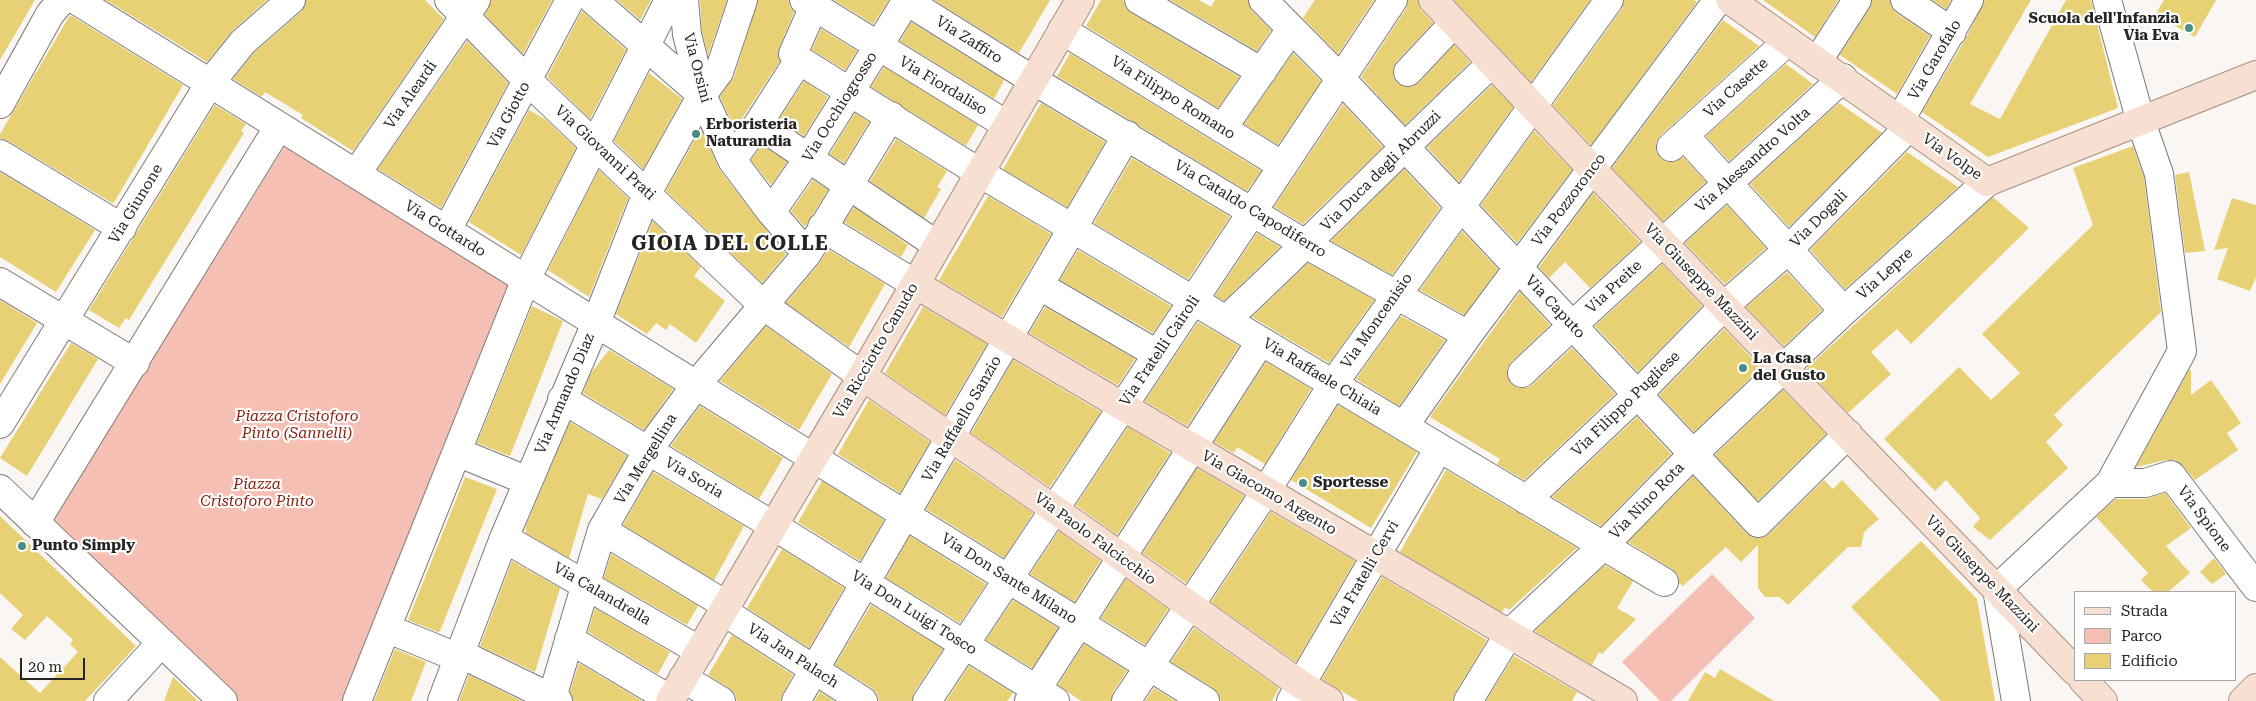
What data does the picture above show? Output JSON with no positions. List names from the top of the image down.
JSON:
{
  "streets": {
    "main road": [
      "Via Volpe",
      "Via Giuseppe Mazzini",
      "Via Ricciotto Canudo",
      "Via Giacomo Argento",
      "Via Paolo Falcicchio"
    ],
    "street": [
      "Via Zaffiro",
      "Via Garofalo",
      "Via Orsini",
      "Via Fiordaliso",
      "Via Casette",
      "Via Aleardi",
      "Via Filippo Romano",
      "Via Occhiogrosso",
      "Via Giotto",
      "Via Giovanni Prati",
      "Via Alessandro Volta",
      "Via Duca degli Abruzzi",
      "Via Pozzoronco",
      "Via Giunone",
      "Via Cataldo Capodiferro",
      "Via Dogali",
      "Via Gottardo",
      "Via Lepre",
      "Via Preite",
      "Via Caputo",
      "Via Moncenisio",
      "Via Fratelli Cairoli",
      "Via Raffaele Chiaia",
      "Via Armando Diaz",
      "Via Filippo Pugliese",
      "Via Raffaello Sanzio",
      "Via Mergellina",
      "Via Soria",
      "Via Nino Rota",
      "Via Spione",
      "Via Fratelli Cervi",
      "Via Don Sante Milano",
      "Via Calandrella",
      "Via Don Luigi Tosco",
      "Via Jan Palach"
    ]
  },
  "crossings": [
    ["Via Zaffiro", "Via Occhiogrosso"],
    ["Via Zaffiro", "Via Cataldo Capodiferro"],
    ["Via Zaffiro", "Via Ricciotto Canudo"],
    ["Via Garofalo", "Via Volpe"],
    ["Via Garofalo", "Via Dogali"],
    ["Via Orsini", "Via Occhiogrosso"],
    ["Via Orsini", "Via Armando Diaz"],
    ["Via Orsini", "Via Mergellina"],
    ["Via Fiordaliso", "Via Occhiogrosso"],
    ["Via Fiordaliso", "Via Ricciotto Canudo"],
    ["Via Casette", "Via Volpe"],
    ["Via Casette", "Via Alessandro Volta"],
    ["Via Casette", "Via Dogali"],
    ["Via Casette", "Via Lepre"],
    ["Via Aleardi", "Via Giovanni Prati"],
    ["Via Aleardi", "Via Gottardo"],
    ["Via Filippo Romano", "Via Ricciotto Canudo"],
    ["Via Filippo Romano", "Via Fratelli Cairoli"],
    ["Via Occhiogrosso", "Via Raffaele Chiaia"],
    ["Via Giotto", "Via Giovanni Prati"],
    ["Via Giotto", "Via Gottardo"],
    ["Via Giovanni Prati", "Via Ricciotto Canudo"],
    ["Via Giovanni Prati", "Via Armando Diaz"],
    ["Via Giovanni Prati", "Via Mergellina"],
    ["Via Giovanni Prati", "Via Paolo Falcicchio"],
    ["Via Volpe", "Via Alessandro Volta"],
    ["Via Volpe", "Via Dogali"],
    ["Via Volpe", "Via Lepre"],
    ["Via Alessandro Volta", "Via Giuseppe Mazzini"],
    ["Via Alessandro Volta", "Via Preite"],
    ["Via Duca degli Abruzzi", "Via Cataldo Capodiferro"],
    ["Via Duca degli Abruzzi", "Via Giuseppe Mazzini"],
    ["Via Duca degli Abruzzi", "Via Caputo"],
    ["Via Duca degli Abruzzi", "Via Raffaele Chiaia"],
    ["Via Pozzoronco", "Via Cataldo Capodiferro"],
    ["Via Pozzoronco", "Via Giuseppe Mazzini"],
    ["Via Pozzoronco", "Via Caputo"],
    ["Via Pozzoronco", "Via Raffaele Chiaia"],
    ["Via Giunone", "Via Gottardo"],
    ["Via Cataldo Capodiferro", "Via Moncenisio"],
    ["Via Cataldo Capodiferro", "Via Ricciotto Canudo"],
    ["Via Cataldo Capodiferro", "Via Fratelli Cairoli"],
    ["Via Cataldo Capodiferro", "Via Raffaello Sanzio"],
    ["Via Dogali", "Via Giuseppe Mazzini"],
    ["Via Dogali", "Via Filippo Pugliese"],
    ["Via Gottardo", "Via Ricciotto Canudo"],
    ["Via Gottardo", "Via Armando Diaz"],
    ["Via Gottardo", "Via Mergellina"],
    ["Via Gottardo", "Via Don Sante Milano"],
    ["Via Lepre", "Via Giuseppe Mazzini"],
    ["Via Lepre", "Via Nino Rota"],
    ["Via Giuseppe Mazzini", "Via Preite"],
    ["Via Giuseppe Mazzini", "Via Caputo"],
    ["Via Giuseppe Mazzini", "Via Moncenisio"],
    ["Via Giuseppe Mazzini", "Via Filippo Pugliese"],
    ["Via Giuseppe Mazzini", "Via Nino Rota"],
    ["Via Preite", "Via Caputo"],
    ["Via Caputo", "Via Moncenisio"],
    ["Via Caputo", "Via Fratelli Cairoli"],
    ["Via Caputo", "Via Filippo Pugliese"],
    ["Via Caputo", "Via Nino Rota"],
    ["Via Moncenisio", "Via Raffaele Chiaia"],
    ["Via Moncenisio", "Via Giacomo Argento"],
    ["Via Moncenisio", "Via Paolo Falcicchio"],
    ["Via Moncenisio", "Via Don Sante Milano"],
    ["Via Ricciotto Canudo", "Via Raffaele Chiaia"],
    ["Via Ricciotto Canudo", "Via Soria"],
    ["Via Ricciotto Canudo", "Via Giacomo Argento"],
    ["Via Ricciotto Canudo", "Via Paolo Falcicchio"],
    ["Via Ricciotto Canudo", "Via Don Sante Milano"],
    ["Via Ricciotto Canudo", "Via Calandrella"],
    ["Via Ricciotto Canudo", "Via Don Luigi Tosco"],
    ["Via Ricciotto Canudo", "Via Jan Palach"],
    ["Via Fratelli Cairoli", "Via Raffaele Chiaia"],
    ["Via Fratelli Cairoli", "Via Giacomo Argento"],
    ["Via Fratelli Cairoli", "Via Paolo Falcicchio"],
    ["Via Fratelli Cairoli", "Via Don Sante Milano"],
    ["Via Fratelli Cairoli", "Via Don Luigi Tosco"],
    ["Via Raffaele Chiaia", "Via Filippo Pugliese"],
    ["Via Raffaele Chiaia", "Via Raffaello Sanzio"],
    ["Via Raffaele Chiaia", "Via Mergellina"],
    ["Via Raffaele Chiaia", "Via Nino Rota"],
    ["Via Raffaele Chiaia", "Via Fratelli Cervi"],
    ["Via Armando Diaz", "Via Soria"],
    ["Via Armando Diaz", "Via Calandrella"],
    ["Via Raffaello Sanzio", "Via Giacomo Argento"],
    ["Via Raffaello Sanzio", "Via Paolo Falcicchio"],
    ["Via Raffaello Sanzio", "Via Don Sante Milano"],
    ["Via Raffaello Sanzio", "Via Don Luigi Tosco"],
    ["Via Raffaello Sanzio", "Via Jan Palach"],
    ["Via Mergellina", "Via Soria"],
    ["Via Mergellina", "Via Calandrella"],
    ["Via Mergellina", "Via Jan Palach"],
    ["Via Soria", "Via Don Luigi Tosco"],
    ["Via Giacomo Argento", "Via Nino Rota"],
    ["Via Giacomo Argento", "Via Fratelli Cervi"],
    ["Via Paolo Falcicchio", "Via Fratelli Cervi"]
  ],
  "districts": ["GIOIA DEL COLLE"],
  "parks": ["Piazza Cristoforo Pinto (Sannelli)", "Piazza Cristoforo Pinto"],
  "places": [
    "Scuola dell'Infanzia Via Eva",
    "Erboristeria Naturandia",
    "La Casa del Gusto",
    "Sportesse",
    "Punto Simply"
  ],
  "legend": ["Strada", "Parco", "Edificio"],
  "scale_bar": "20 m"
}
